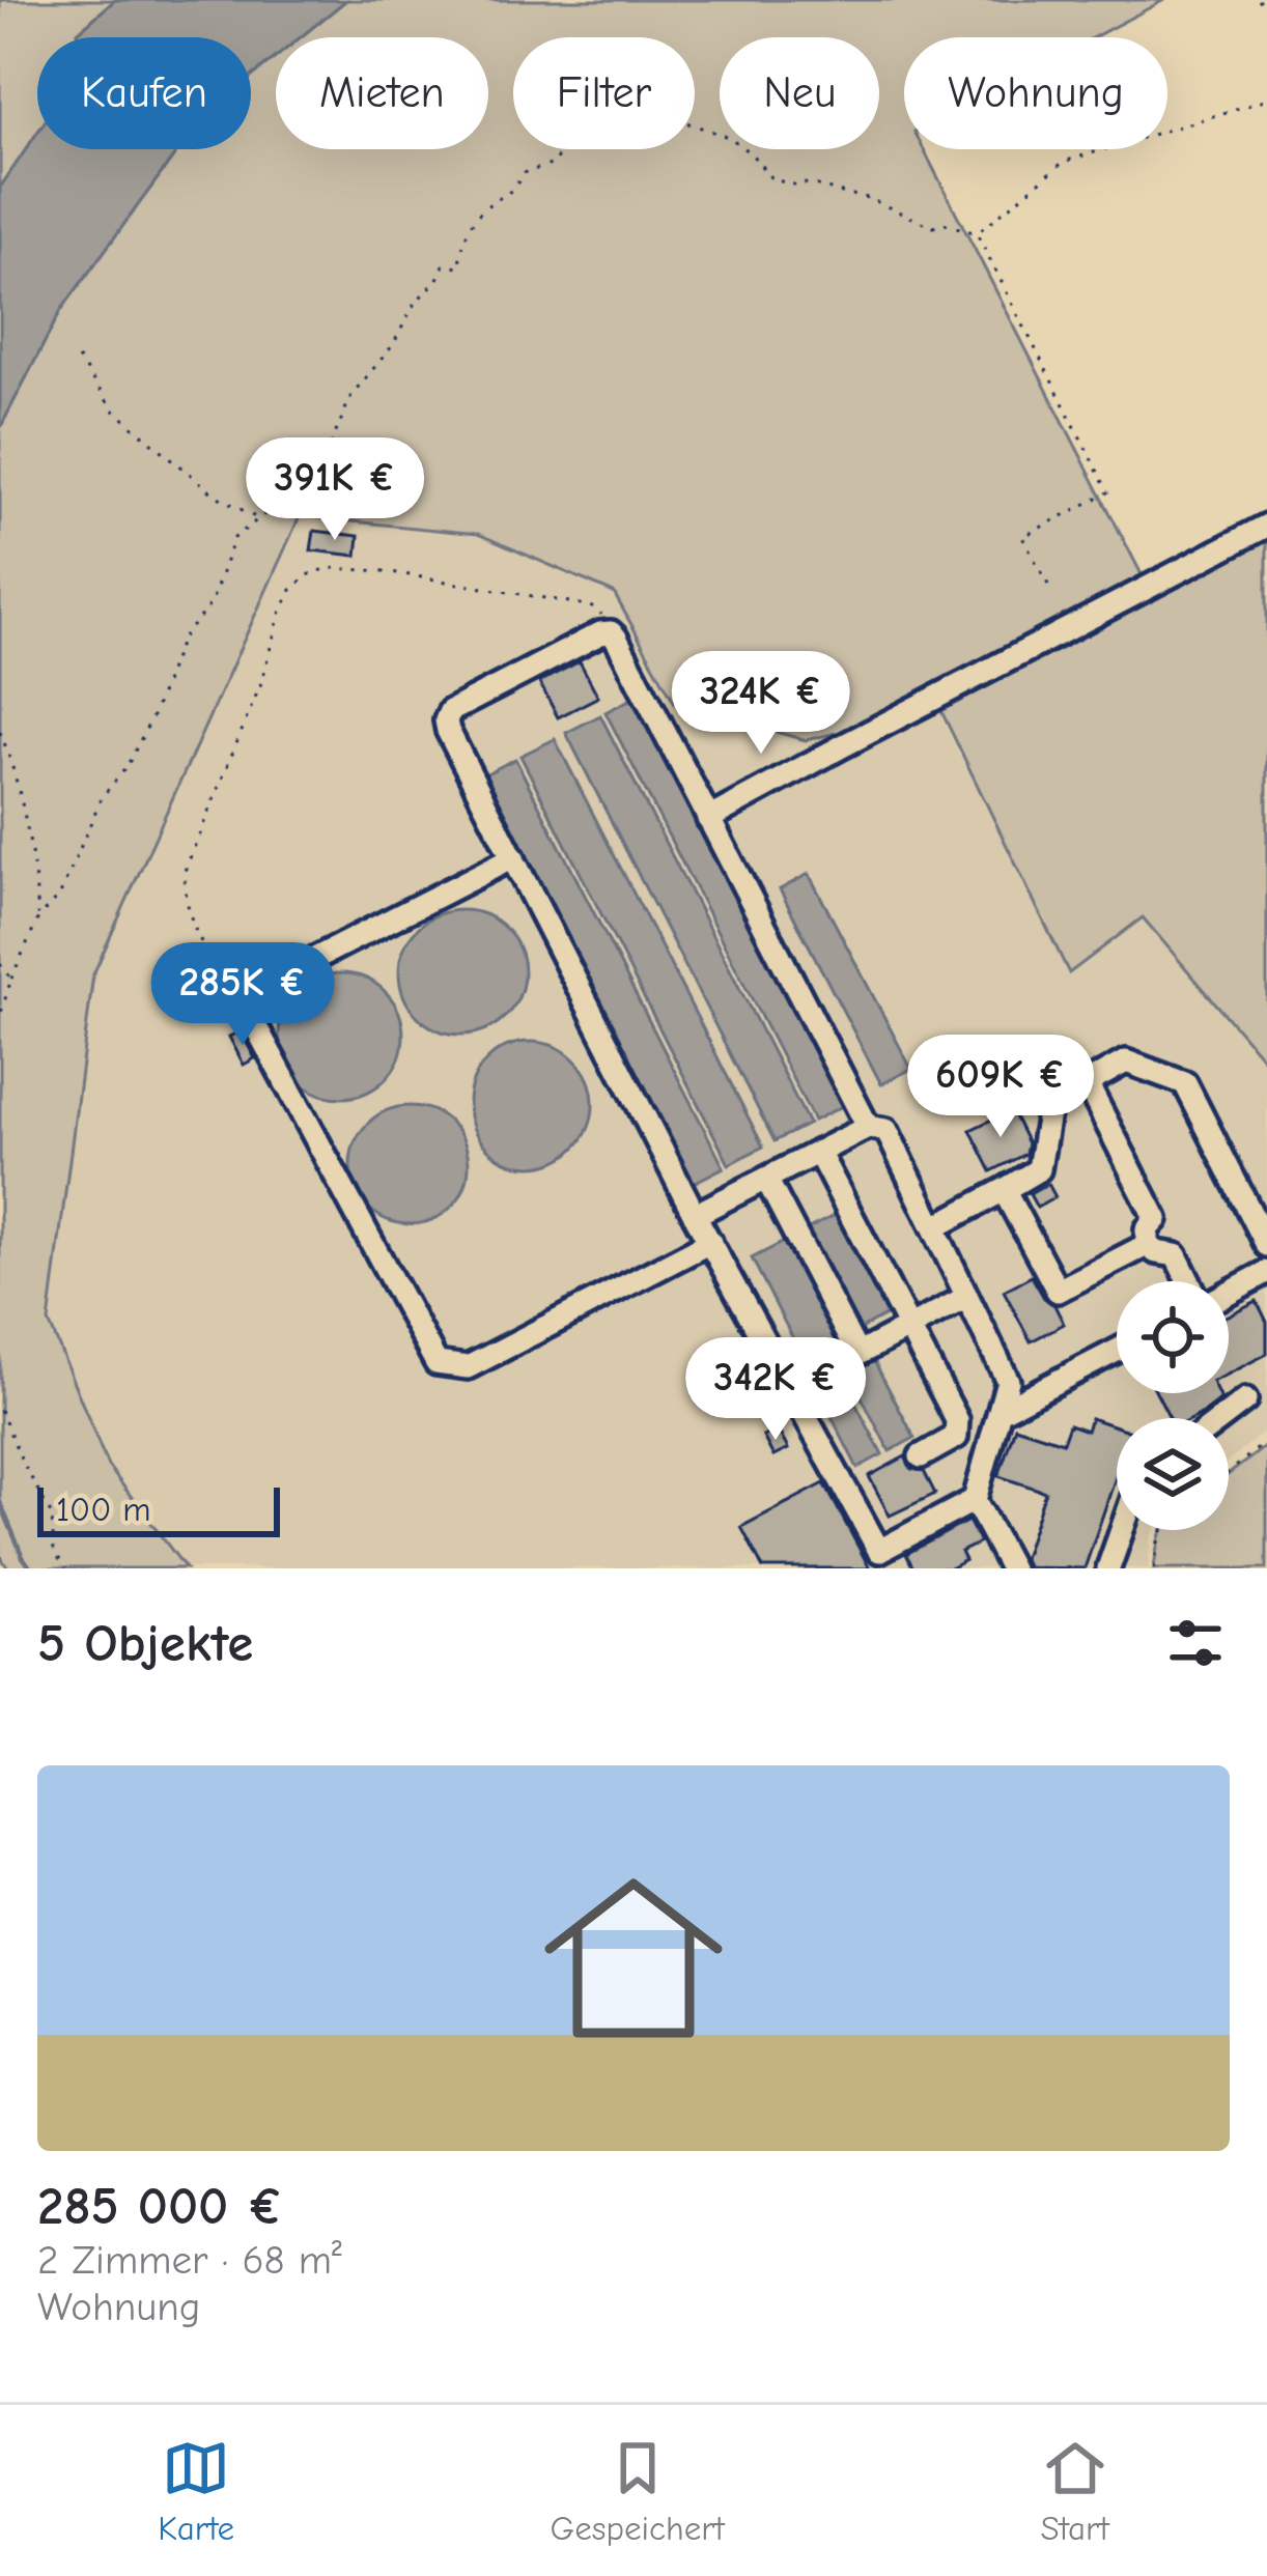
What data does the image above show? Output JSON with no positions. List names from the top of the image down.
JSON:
{
  "scale_bar": "100 m",
  "page": {
    "chip": [
      "Kaufen",
      "Mieten",
      "Filter",
      "Neu",
      "Wohnung"
    ],
    "price": [
      "391K €",
      "324K €",
      "285K €",
      "609K €",
      "342K €"
    ],
    "scale": "100 m",
    "heading": "5 Objekte",
    "list": [
      {
        "name": "285 000 €",
        "note": "2 Zimmer · 68 m² · Wohnung"
      }
    ],
    "tabs": ["Karte", "Gespeichert", "Start"]
  }
}
